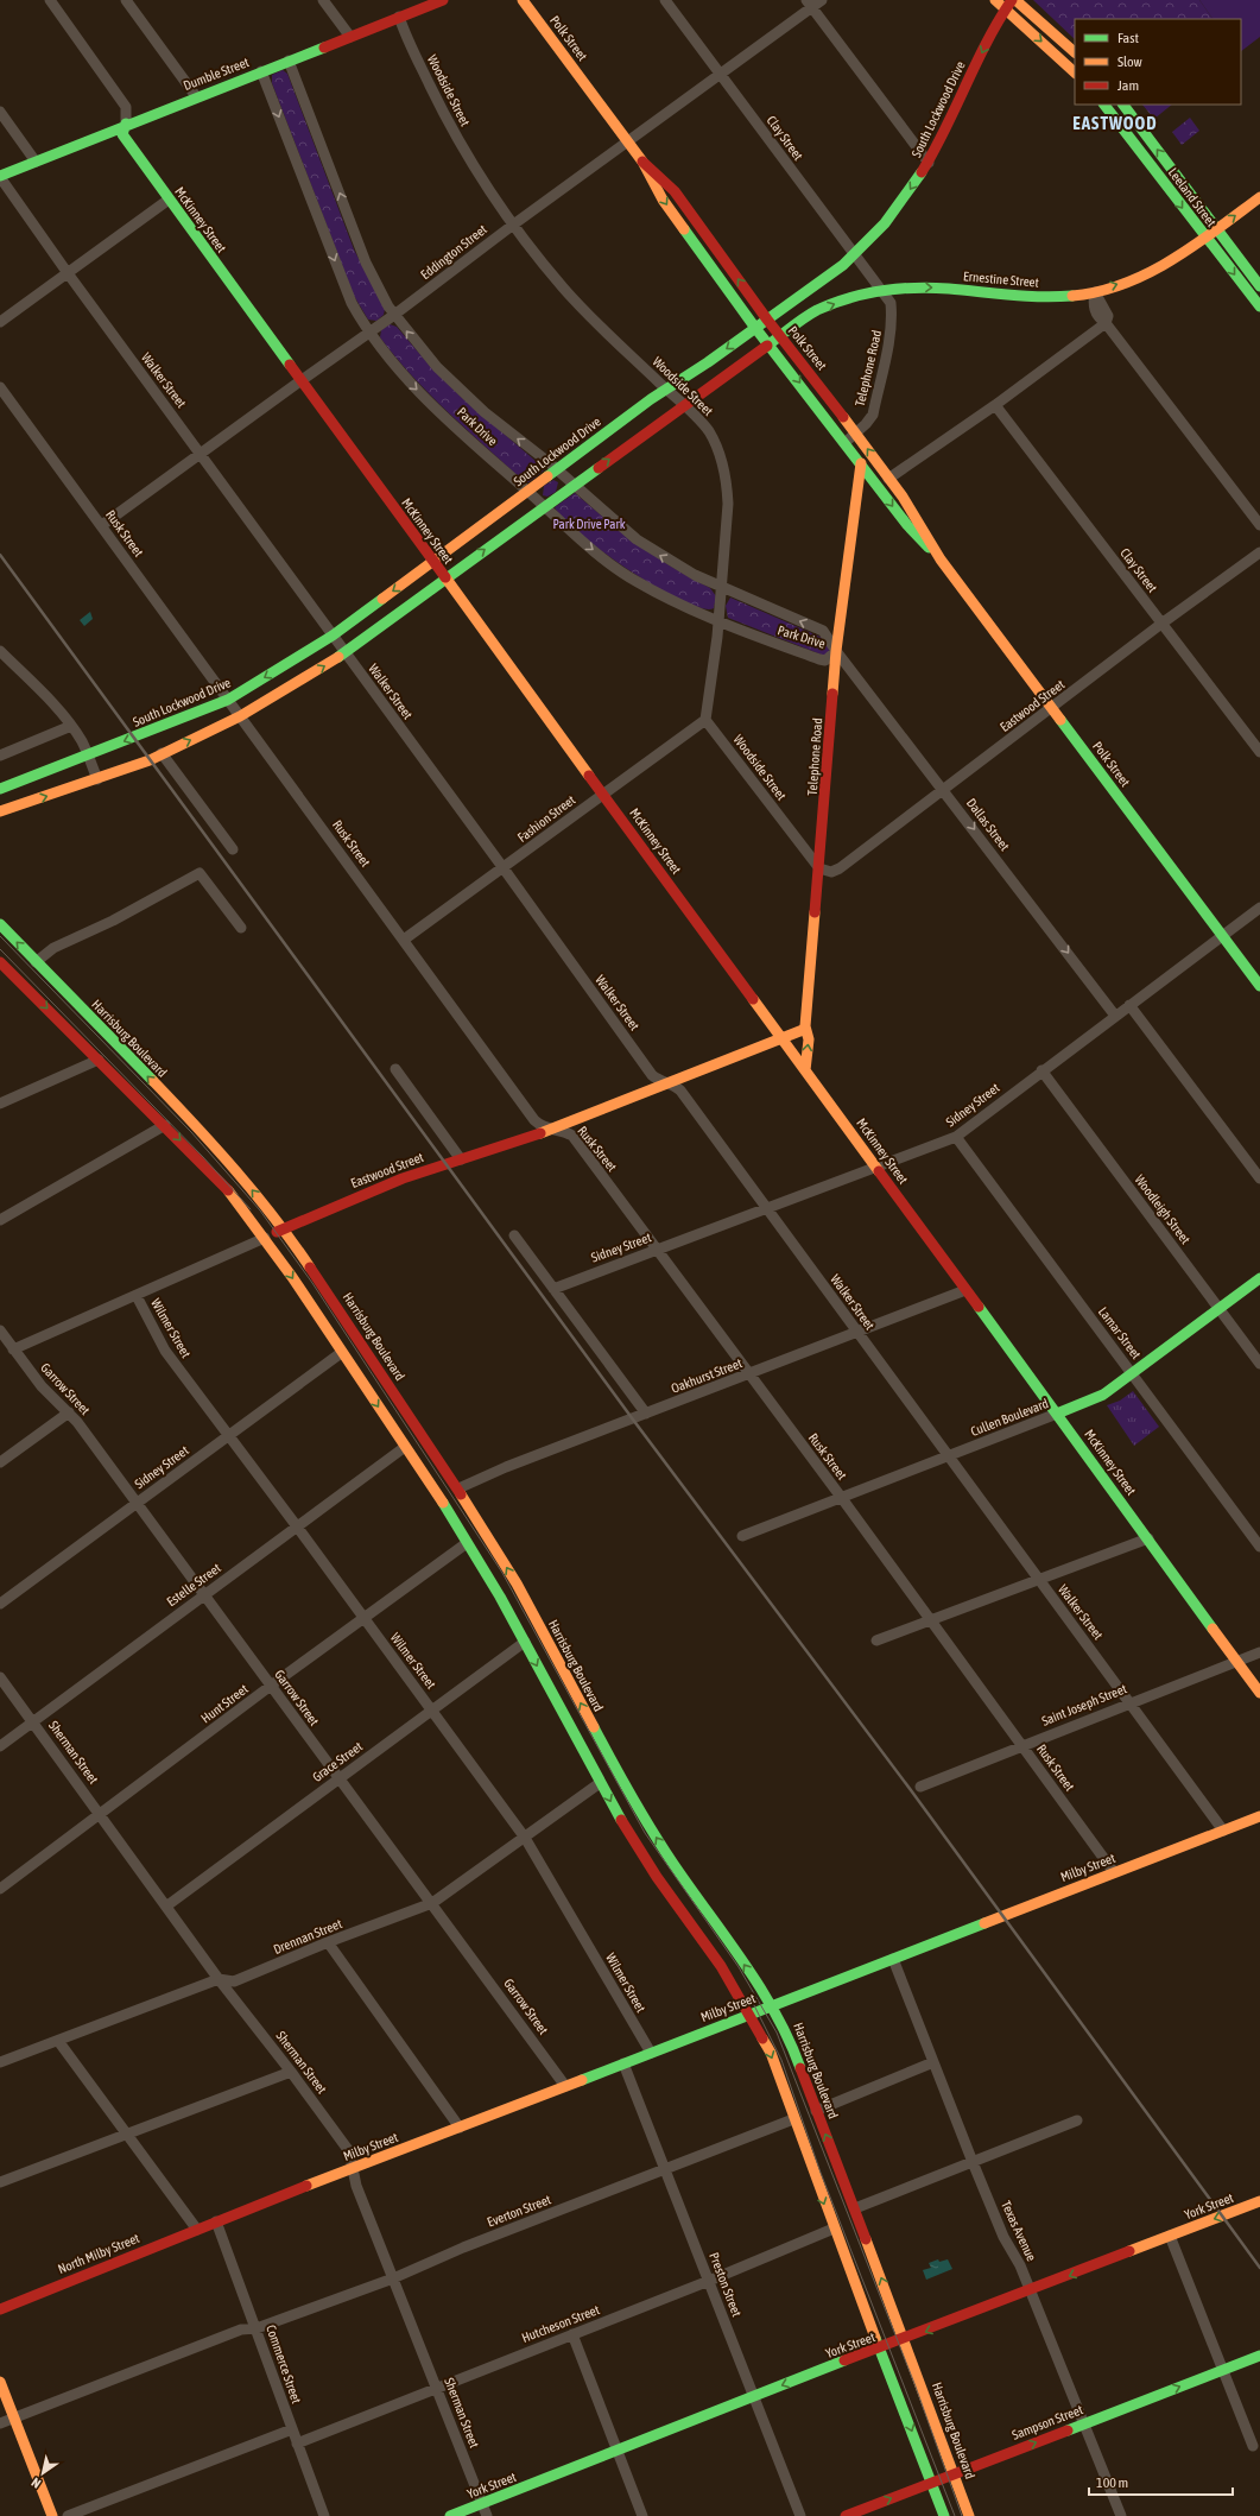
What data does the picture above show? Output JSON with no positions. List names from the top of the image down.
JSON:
{
  "streets": {
    "main road": [
      "Polk Street",
      "Dumble Street",
      "South Lockwood Drive",
      "Leeland Street",
      "McKinney Street",
      "Ernestine Street",
      "Telephone Road",
      "Eastwood Street",
      "Harrisburg Boulevard",
      "Cullen Boulevard",
      "Milby Street",
      "York Street",
      "North Milby Street",
      "Sampson Street"
    ],
    "street": [
      "Woodside Street",
      "Clay Street",
      "Eddington Street",
      "Walker Street",
      "Park Drive",
      "Rusk Street",
      "Fashion Street",
      "Dallas Street",
      "Sidney Street",
      "Woodleigh Street",
      "Wilmer Street",
      "Lamar Street",
      "Oakhurst Street",
      "Garrow Street",
      "Estelle Street",
      "Hunt Street",
      "Saint Joseph Street",
      "Sherman Street",
      "Grace Street",
      "Drennan Street",
      "Everton Street",
      "Texas Avenue",
      "Preston Street",
      "Hutcheson Street",
      "Commerce Street"
    ]
  },
  "crossings": [
    ["Polk Street", "South Lockwood Drive"],
    ["Polk Street", "Eddington Street"],
    ["Polk Street", "Ernestine Street"],
    ["Polk Street", "Telephone Road"],
    ["Polk Street", "Eastwood Street"],
    ["Polk Street", "Sidney Street"],
    ["Dumble Street", "Woodside Street"],
    ["Dumble Street", "McKinney Street"],
    ["Dumble Street", "Walker Street"],
    ["Dumble Street", "Park Drive"],
    ["Woodside Street", "South Lockwood Drive"],
    ["Woodside Street", "Eddington Street"],
    ["Woodside Street", "Telephone Road"],
    ["Woodside Street", "Park Drive"],
    ["Woodside Street", "Eastwood Street"],
    ["Woodside Street", "Fashion Street"],
    ["South Lockwood Drive", "Clay Street"],
    ["South Lockwood Drive", "McKinney Street"],
    ["South Lockwood Drive", "Walker Street"],
    ["South Lockwood Drive", "Park Drive"],
    ["South Lockwood Drive", "Rusk Street"],
    ["Clay Street", "Eddington Street"],
    ["Clay Street", "Ernestine Street"],
    ["Clay Street", "Telephone Road"],
    ["Clay Street", "Eastwood Street"],
    ["Leeland Street", "Ernestine Street"],
    ["McKinney Street", "Eddington Street"],
    ["McKinney Street", "Telephone Road"],
    ["McKinney Street", "Eastwood Street"],
    ["McKinney Street", "Fashion Street"],
    ["McKinney Street", "Sidney Street"],
    ["McKinney Street", "Oakhurst Street"],
    ["McKinney Street", "Cullen Boulevard"],
    ["McKinney Street", "Saint Joseph Street"],
    ["Eddington Street", "Walker Street"],
    ["Eddington Street", "Park Drive"],
    ["Eddington Street", "Rusk Street"],
    ["Ernestine Street", "Telephone Road"],
    ["Telephone Road", "Park Drive"],
    ["Telephone Road", "Eastwood Street"],
    ["Telephone Road", "Dallas Street"],
    ["Walker Street", "Eastwood Street"],
    ["Walker Street", "Fashion Street"],
    ["Walker Street", "Sidney Street"],
    ["Walker Street", "Oakhurst Street"],
    ["Walker Street", "Cullen Boulevard"],
    ["Walker Street", "Saint Joseph Street"],
    ["Walker Street", "Milby Street"],
    ["Park Drive", "Dallas Street"],
    ["Rusk Street", "Eastwood Street"],
    ["Rusk Street", "Fashion Street"],
    ["Rusk Street", "Sidney Street"],
    ["Rusk Street", "Oakhurst Street"],
    ["Rusk Street", "Cullen Boulevard"],
    ["Rusk Street", "Saint Joseph Street"],
    ["Rusk Street", "Milby Street"],
    ["Eastwood Street", "Dallas Street"],
    ["Eastwood Street", "Harrisburg Boulevard"],
    ["Eastwood Street", "Wilmer Street"],
    ["Eastwood Street", "Garrow Street"],
    ["Dallas Street", "Sidney Street"],
    ["Harrisburg Boulevard", "Oakhurst Street"],
    ["Harrisburg Boulevard", "Milby Street"],
    ["Harrisburg Boulevard", "York Street"],
    ["Harrisburg Boulevard", "Sampson Street"],
    ["Sidney Street", "Woodleigh Street"],
    ["Sidney Street", "Wilmer Street"],
    ["Sidney Street", "Lamar Street"],
    ["Sidney Street", "Garrow Street"],
    ["Woodleigh Street", "Cullen Boulevard"],
    ["Wilmer Street", "Estelle Street"],
    ["Wilmer Street", "Hunt Street"],
    ["Wilmer Street", "Grace Street"],
    ["Wilmer Street", "Milby Street"],
    ["Wilmer Street", "Drennan Street"],
    ["Lamar Street", "Cullen Boulevard"],
    ["Garrow Street", "Estelle Street"],
    ["Garrow Street", "Hunt Street"],
    ["Garrow Street", "Grace Street"],
    ["Garrow Street", "Milby Street"],
    ["Garrow Street", "Drennan Street"],
    ["Estelle Street", "Sherman Street"],
    ["Hunt Street", "Sherman Street"],
    ["Sherman Street", "Grace Street"],
    ["Sherman Street", "Milby Street"],
    ["Sherman Street", "Drennan Street"],
    ["Sherman Street", "York Street"],
    ["Sherman Street", "Everton Street"],
    ["Sherman Street", "Hutcheson Street"],
    ["Milby Street", "Texas Avenue"],
    ["Milby Street", "North Milby Street"],
    ["Milby Street", "Preston Street"],
    ["Milby Street", "Commerce Street"],
    ["Drennan Street", "Commerce Street"],
    ["York Street", "Texas Avenue"],
    ["York Street", "Preston Street"],
    ["Everton Street", "Preston Street"],
    ["Everton Street", "Commerce Street"],
    ["Texas Avenue", "Sampson Street"],
    ["North Milby Street", "Commerce Street"],
    ["Preston Street", "Hutcheson Street"],
    ["Hutcheson Street", "Commerce Street"]
  ],
  "one_way": [
    "Ernestine Street",
    "Dallas Street",
    "York Street",
    "Sampson Street"
  ],
  "districts": ["EASTWOOD"],
  "parks": ["Park Drive Park"],
  "legend": ["Fast", "Slow", "Jam"],
  "scale_bar": "100 m",
  "north": "bottom left"
}
